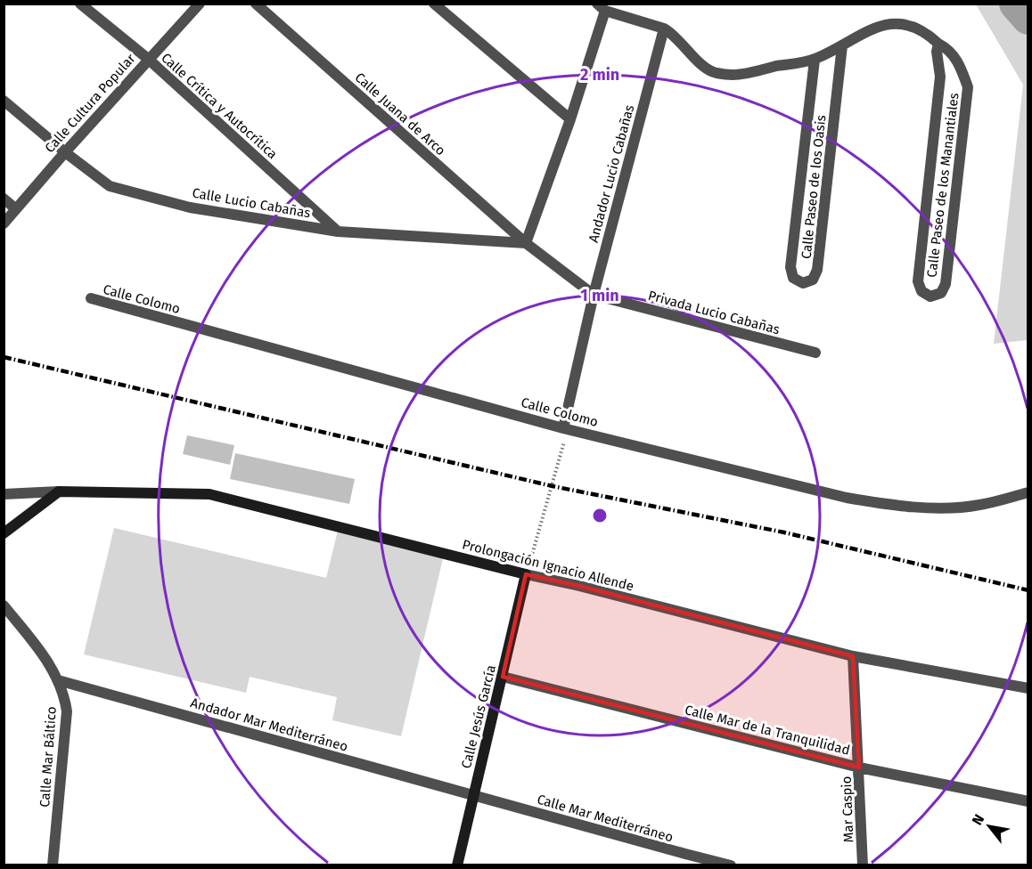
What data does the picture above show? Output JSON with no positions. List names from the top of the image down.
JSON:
{
  "streets": {
    "main road": ["Prolongación Ignacio Allende", "Calle Jesús García"],
    "street": [
      "Calle Cultura Popular",
      "Calle Crítica y Autocrítica",
      "Calle Juana de Arco",
      "Andador Lucio Cabañas",
      "Calle Paseo de los Manantiales",
      "Calle Paseo de los Oasis",
      "Calle Lucio Cabañas",
      "Calle Colomo",
      "Privada Lucio Cabañas",
      "Andador Mar Mediterráneo",
      "Calle Mar de la Tranquilidad",
      "Calle Mar Báltico",
      "Mar Caspio",
      "Calle Mar Mediterráneo"
    ]
  },
  "crossings": [
    ["Calle Cultura Popular", "Calle Crítica y Autocrítica"],
    ["Calle Cultura Popular", "Calle Lucio Cabañas"],
    ["Calle Crítica y Autocrítica", "Calle Lucio Cabañas"],
    ["Calle Juana de Arco", "Calle Lucio Cabañas"],
    ["Calle Juana de Arco", "Privada Lucio Cabañas"],
    ["Andador Lucio Cabañas", "Calle Paseo de los Manantiales"],
    ["Andador Lucio Cabañas", "Privada Lucio Cabañas"],
    ["Calle Paseo de los Manantiales", "Calle Paseo de los Oasis"],
    ["Calle Lucio Cabañas", "Privada Lucio Cabañas"],
    ["Prolongación Ignacio Allende", "Calle Jesús García"],
    ["Prolongación Ignacio Allende", "Mar Caspio"],
    ["Calle Jesús García", "Andador Mar Mediterráneo"],
    ["Calle Jesús García", "Calle Mar de la Tranquilidad"],
    ["Calle Jesús García", "Calle Mar Mediterráneo"],
    ["Andador Mar Mediterráneo", "Calle Mar Báltico"],
    ["Andador Mar Mediterráneo", "Calle Mar Mediterráneo"],
    ["Calle Mar de la Tranquilidad", "Mar Caspio"]
  ],
  "north": "top left",
  "rings": ["2 min", "1 min"]
}
